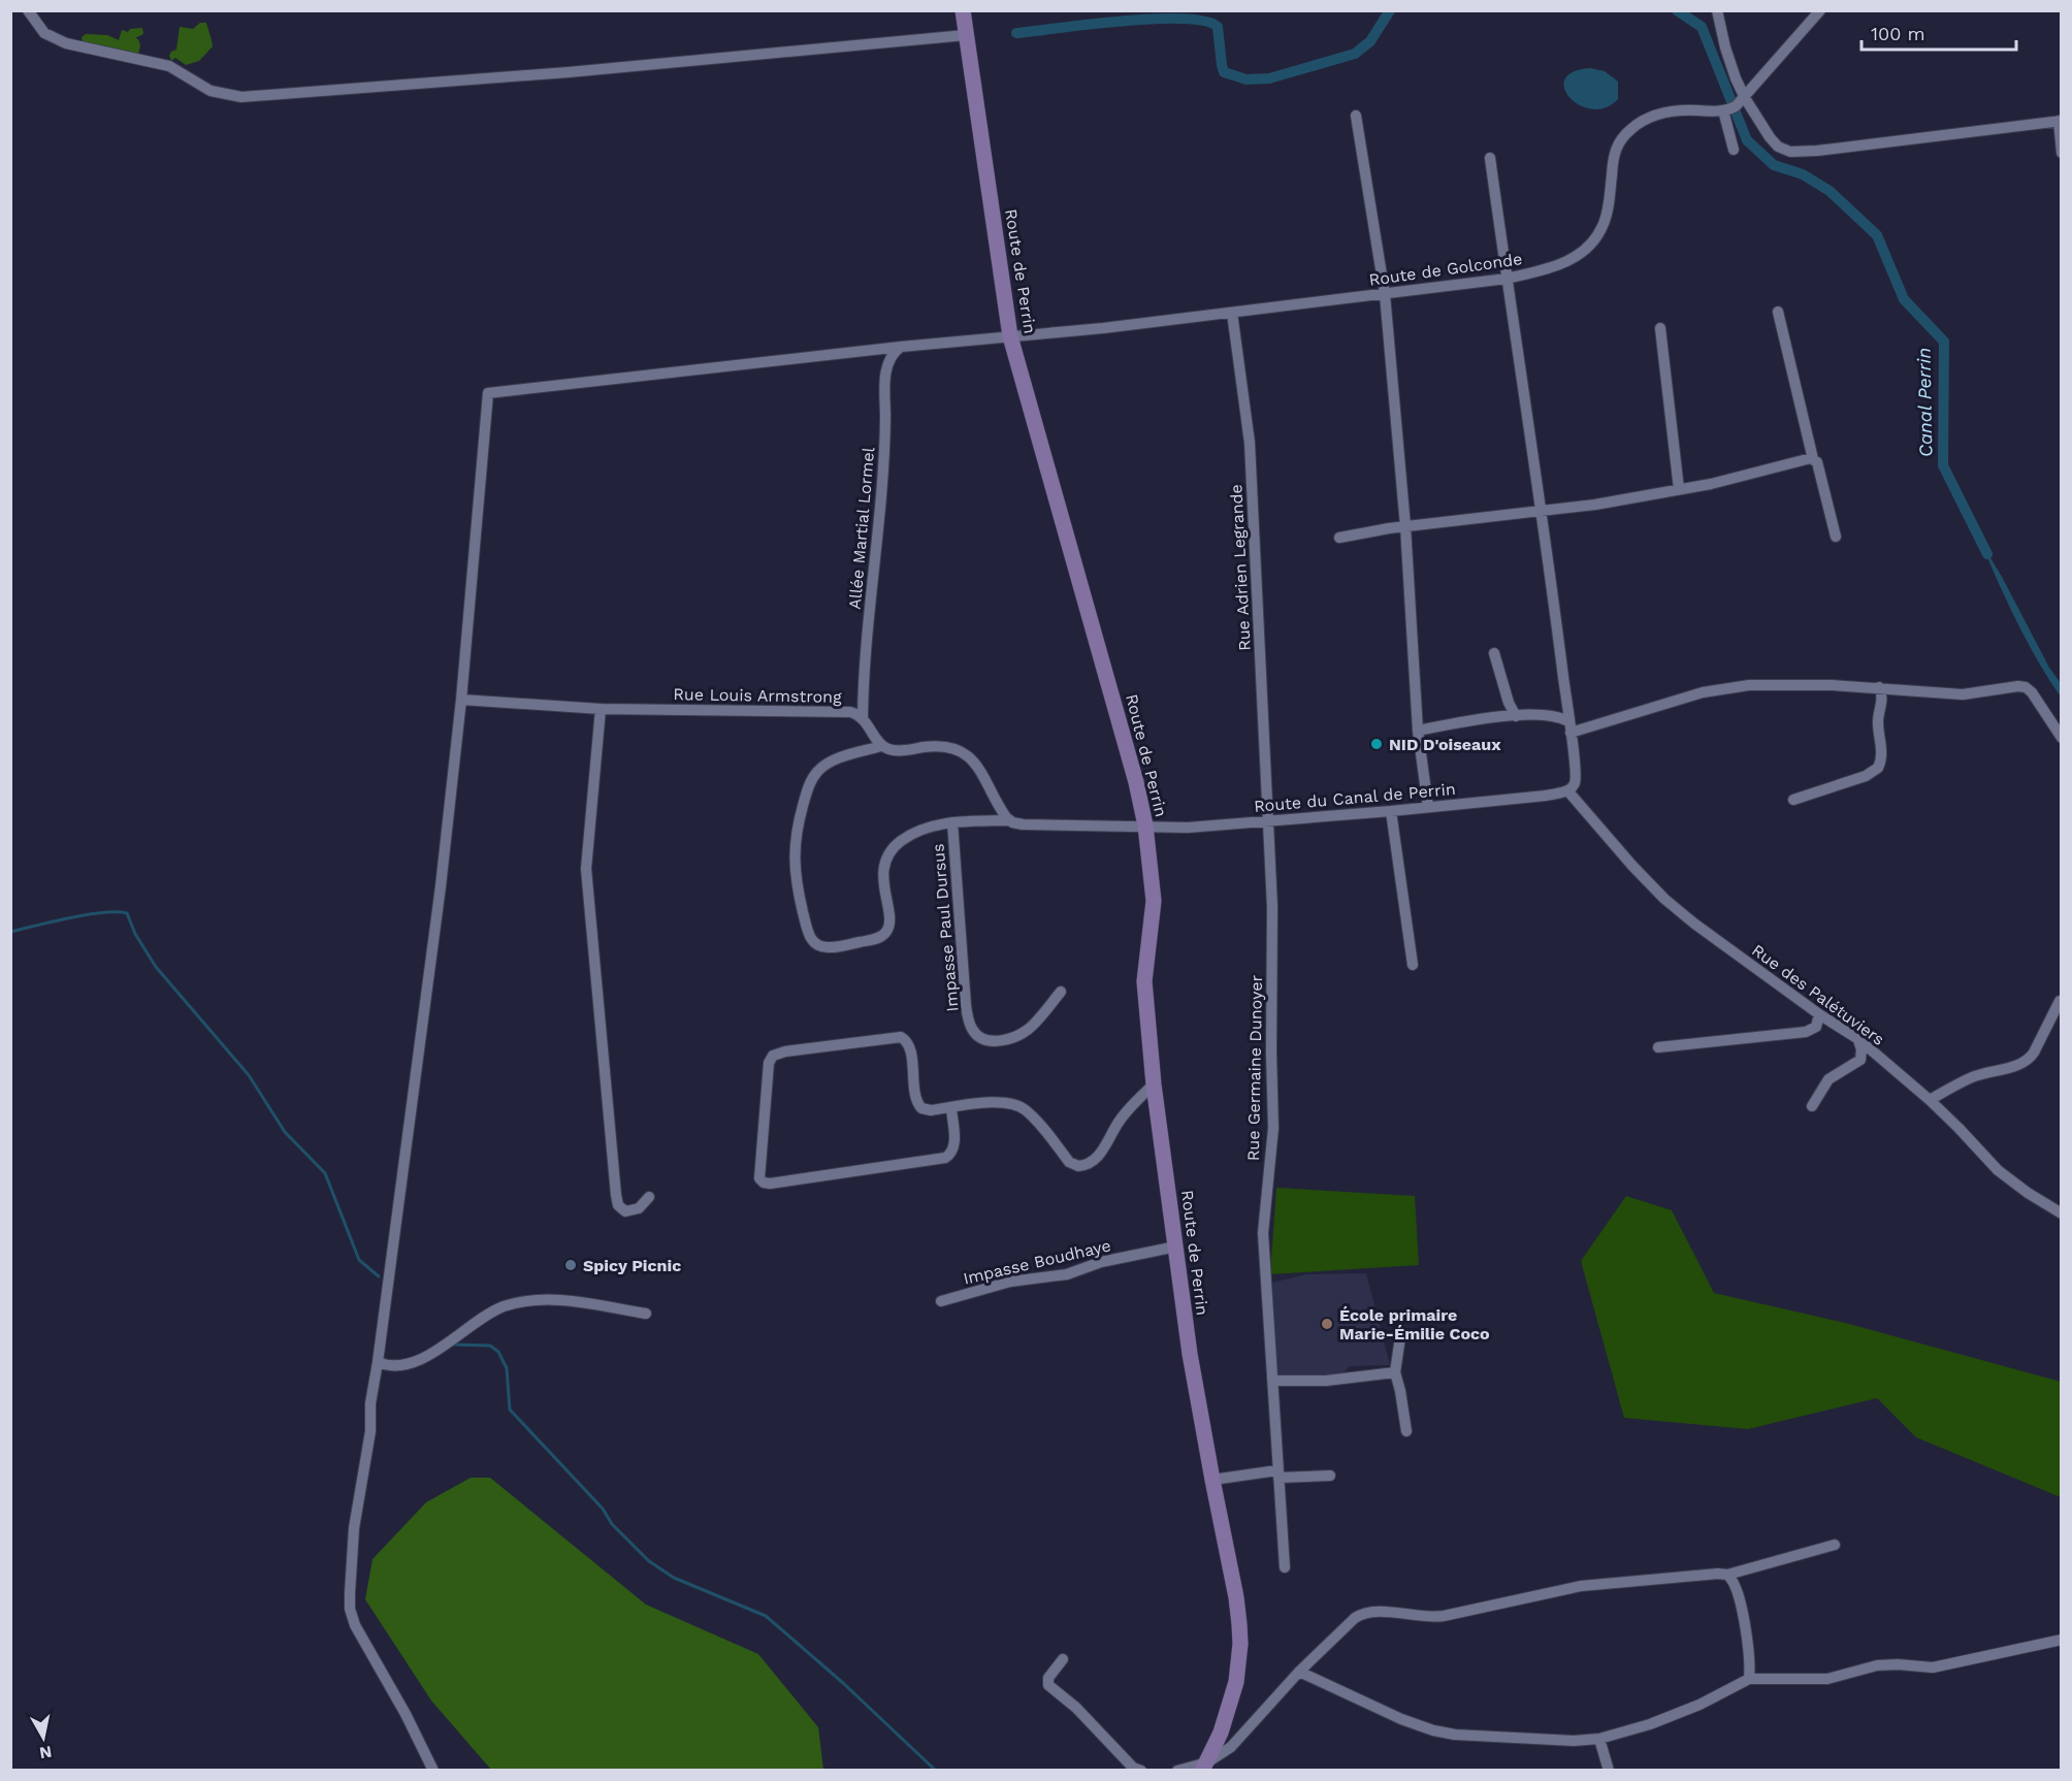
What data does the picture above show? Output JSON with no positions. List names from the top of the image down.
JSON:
{
  "streets": {
    "main road": ["Route de Perrin"],
    "street": [
      "Route de Golconde",
      "Allée Martial Lormel",
      "Rue Adrien Legrande",
      "Rue Louis Armstrong",
      "Route du Canal de Perrin",
      "Impasse Paul Dursus",
      "Rue des Palétuviers",
      "Rue Germaine Dunoyer",
      "Impasse Boudhaye"
    ]
  },
  "crossings": [
    ["Route de Golconde", "Route de Perrin"],
    ["Route de Golconde", "Allée Martial Lormel"],
    ["Route de Golconde", "Rue Adrien Legrande"],
    ["Route de Golconde", "Rue Louis Armstrong"],
    ["Route de Perrin", "Route du Canal de Perrin"],
    ["Route de Perrin", "Impasse Boudhaye"],
    ["Allée Martial Lormel", "Rue Louis Armstrong"],
    ["Rue Adrien Legrande", "Route du Canal de Perrin"],
    ["Rue Adrien Legrande", "Rue Germaine Dunoyer"],
    ["Route du Canal de Perrin", "Rue des Palétuviers"],
    ["Route du Canal de Perrin", "Rue Germaine Dunoyer"]
  ],
  "water": ["Canal Perrin"],
  "places": ["NID D'oiseaux", "Spicy Picnic", "École primaire Marie-Émilie Coco"],
  "scale_bar": "100 m",
  "north": "bottom"
}
